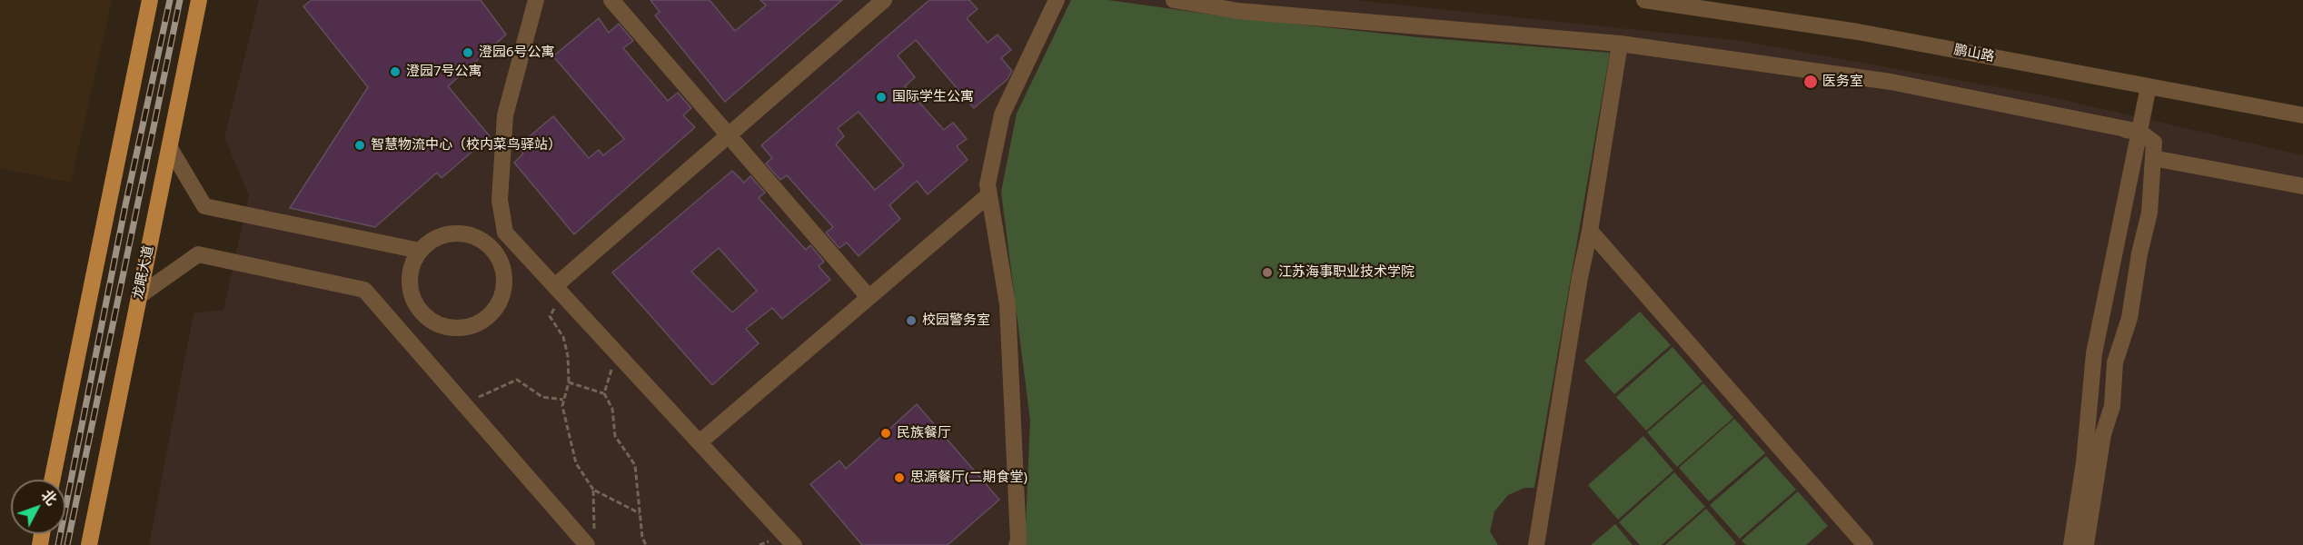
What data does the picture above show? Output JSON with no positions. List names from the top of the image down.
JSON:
{
  "streets": {
    "main road": ["龙眠大道"],
    "street": ["鹏山路"]
  },
  "places": [
    "澄园6号公寓",
    "澄园7号公寓",
    "医务室",
    "国际学生公寓",
    "智慧物流中心（校内菜鸟驿站）",
    "江苏海事职业技术学院",
    "校园警务室",
    "民族餐厅",
    "思源餐厅(二期食堂)"
  ],
  "north": "top right"
}
